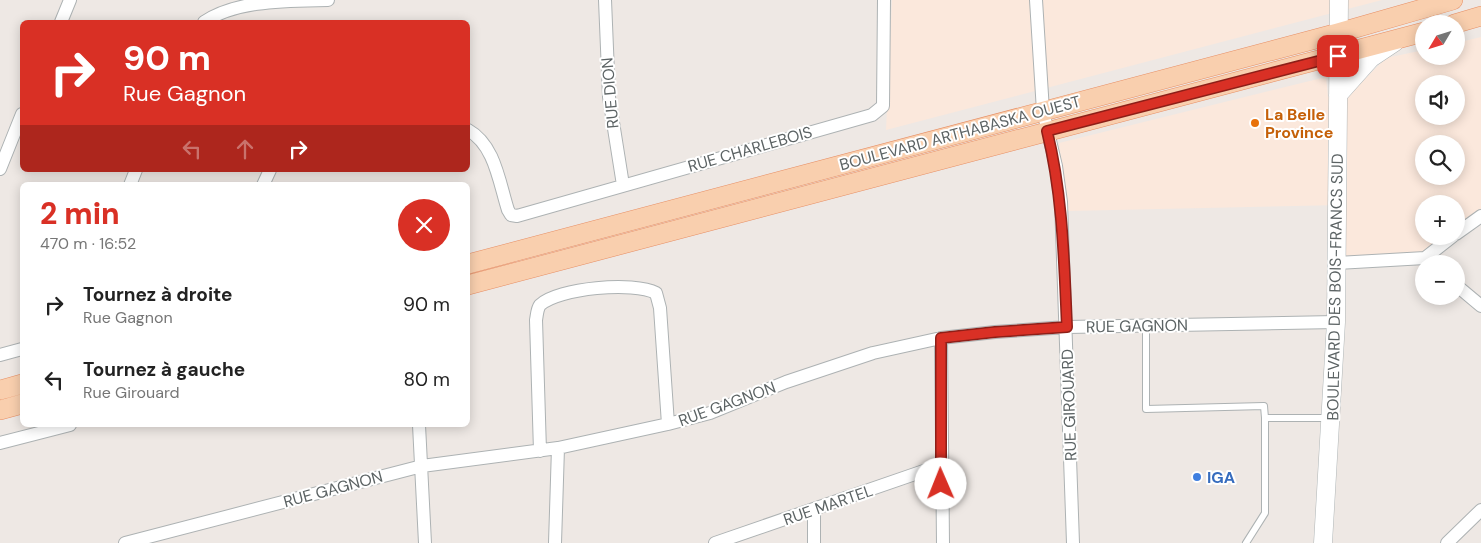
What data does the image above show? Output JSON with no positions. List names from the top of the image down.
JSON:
{
  "streets": {
    "main road": ["BOULEVARD ARTHABASKA OUEST"],
    "street": [
      "RUE DION",
      "RUE CHARLEBOIS",
      "BOULEVARD DES BOIS-FRANCS SUD",
      "RUE GAGNON",
      "RUE GIROUARD",
      "RUE MARTEL"
    ]
  },
  "crossings": [
    ["RUE DION", "RUE CHARLEBOIS"],
    ["BOULEVARD ARTHABASKA OUEST", "BOULEVARD DES BOIS-FRANCS SUD"],
    ["BOULEVARD ARTHABASKA OUEST", "RUE GIROUARD"],
    ["BOULEVARD DES BOIS-FRANCS SUD", "RUE GAGNON"],
    ["RUE GAGNON", "RUE GIROUARD"]
  ],
  "places": ["La Belle Province", "IGA"],
  "north": "bottom left",
  "page": {
    "map_buttons": ["+", "−"],
    "turn": ["90 m", "Rue Gagnon"],
    "heading": ["2 min", "470 m · 16:52"],
    "list": [
      {
        "name": "Tournez à droite",
        "note": "Rue Gagnon",
        "value": "90 m"
      },
      {
        "name": "Tournez à gauche",
        "note": "Rue Girouard",
        "value": "80 m"
      }
    ]
  }
}
